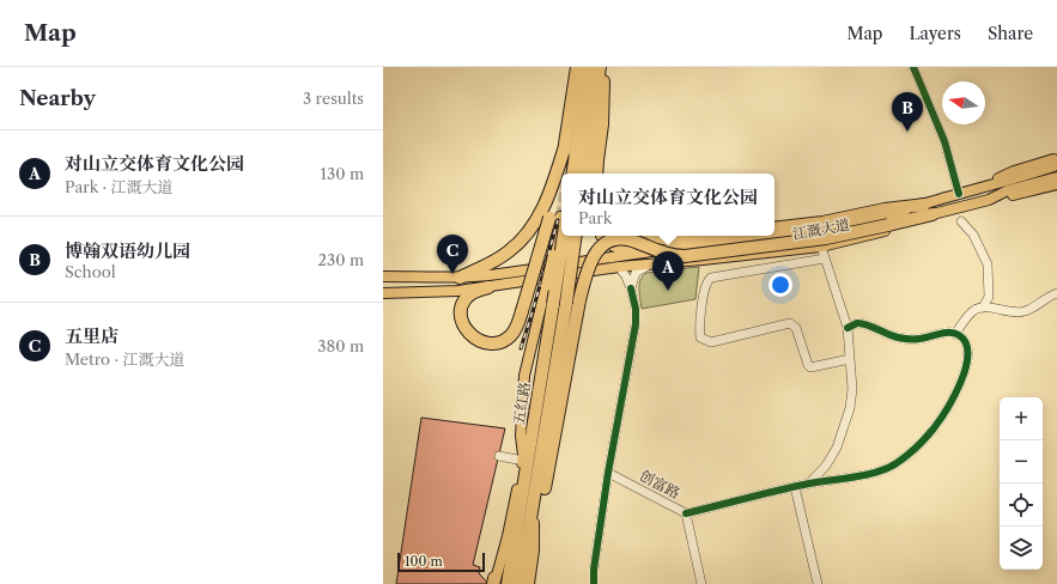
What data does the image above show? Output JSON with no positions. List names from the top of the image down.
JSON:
{
  "streets": {
    "highway": ["五红路"],
    "main road": ["江溉大道"],
    "street": ["创富路"]
  },
  "scale_bar": "100 m",
  "north": "left",
  "page": {
    "header": "Map",
    "nav": ["Map", "Layers", "Share"],
    "heading": ["Nearby", "3 results"],
    "pins": ["B", "C", "A"],
    "list": [
      {
        "mark": "A",
        "name": "对山立交体育文化公园",
        "note": "Park · 江溉大道",
        "value": "130 m"
      },
      {
        "mark": "B",
        "name": "博翰双语幼儿园",
        "note": "School",
        "value": "230 m"
      },
      {
        "mark": "C",
        "name": "五里店",
        "note": "Metro · 江溉大道",
        "value": "380 m"
      }
    ],
    "popup": ["对山立交体育文化公园", "Park"],
    "map_buttons": ["+", "−"],
    "scale": "100 m"
  }
}
